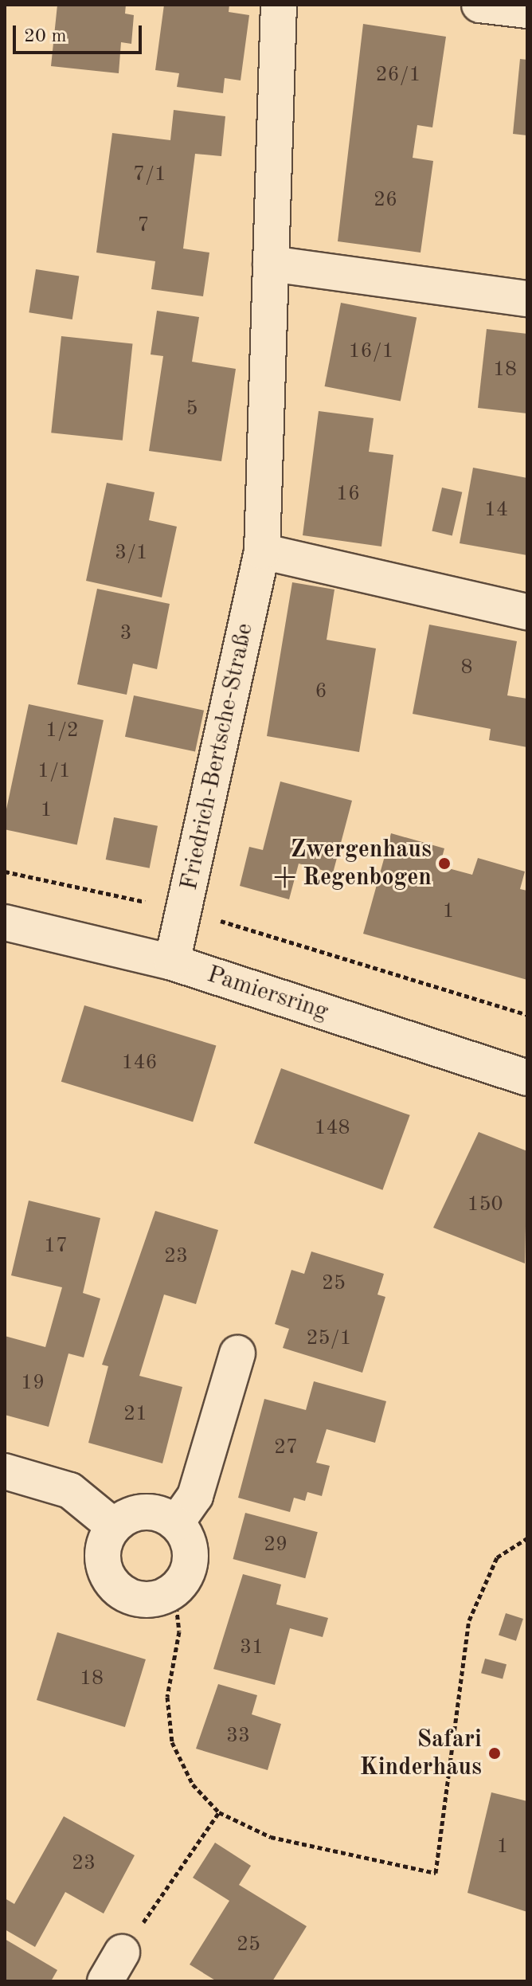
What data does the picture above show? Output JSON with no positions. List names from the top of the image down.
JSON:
{
  "streets": {
    "street": ["Friedrich-Bertsche-Straße", "Pamiersring"]
  },
  "crossings": [
    ["Friedrich-Bertsche-Straße", "Pamiersring"]
  ],
  "places": ["Zwergenhaus + Regenbogen", "Safari Kinderhaus"],
  "house_numbers": [
    "26/1",
    "7/1",
    "26",
    "7",
    "16/1",
    "18",
    "5",
    "16",
    "14",
    "3/1",
    "3",
    "8",
    "6",
    "1/2",
    "1/1",
    "1",
    "1",
    "146",
    "148",
    "150",
    "17",
    "23",
    "25",
    "25/1",
    "19",
    "21",
    "27",
    "29",
    "31",
    "18",
    "33",
    "1",
    "23",
    "25"
  ],
  "scale_bar": "20 m"
}
